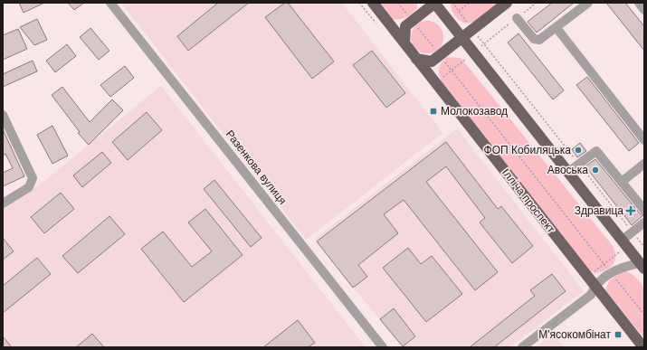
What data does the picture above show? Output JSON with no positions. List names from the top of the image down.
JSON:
{
  "streets": {
    "main road": ["Ілліча проспект"],
    "street": ["Разенкова вулиця"]
  },
  "places": {
    "transit": ["Молокозавод", "М'ясокомбінат"],
    "other": ["ФОП Кобиляцька", "Авоська"],
    "health": ["Здравица"]
  }
}
